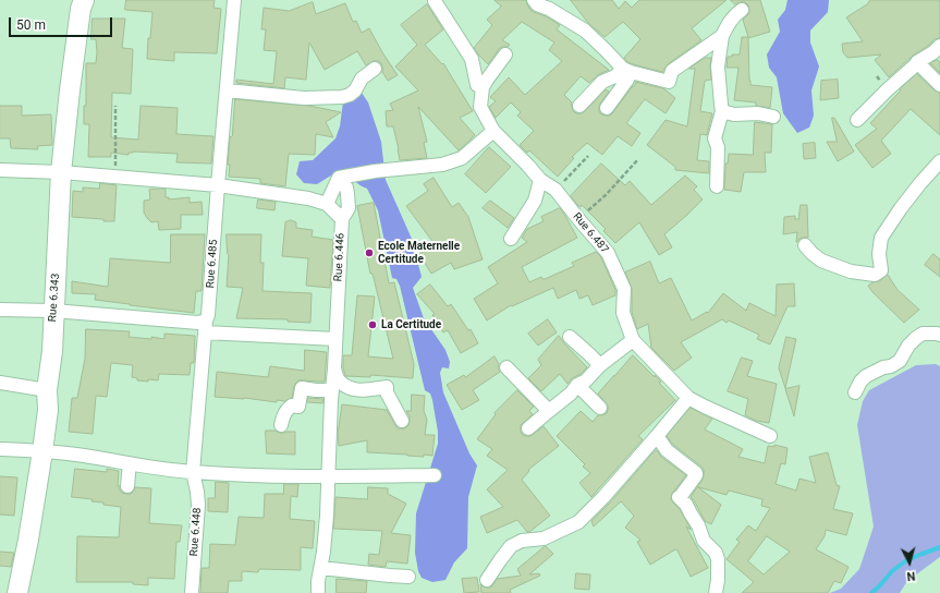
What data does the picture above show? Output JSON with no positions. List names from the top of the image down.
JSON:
{
  "streets": {
    "street": [
      "Rue 6.487",
      "Rue 6.446",
      "Rue 6.485",
      "Rue 6.343",
      "Rue 6.448"
    ]
  },
  "crossings": [
    ["Rue 6.485", "Rue 6.448"]
  ],
  "places": ["Ecole Maternelle Certitude", "La Certitude"],
  "scale_bar": "50 m",
  "north": "bottom"
}
